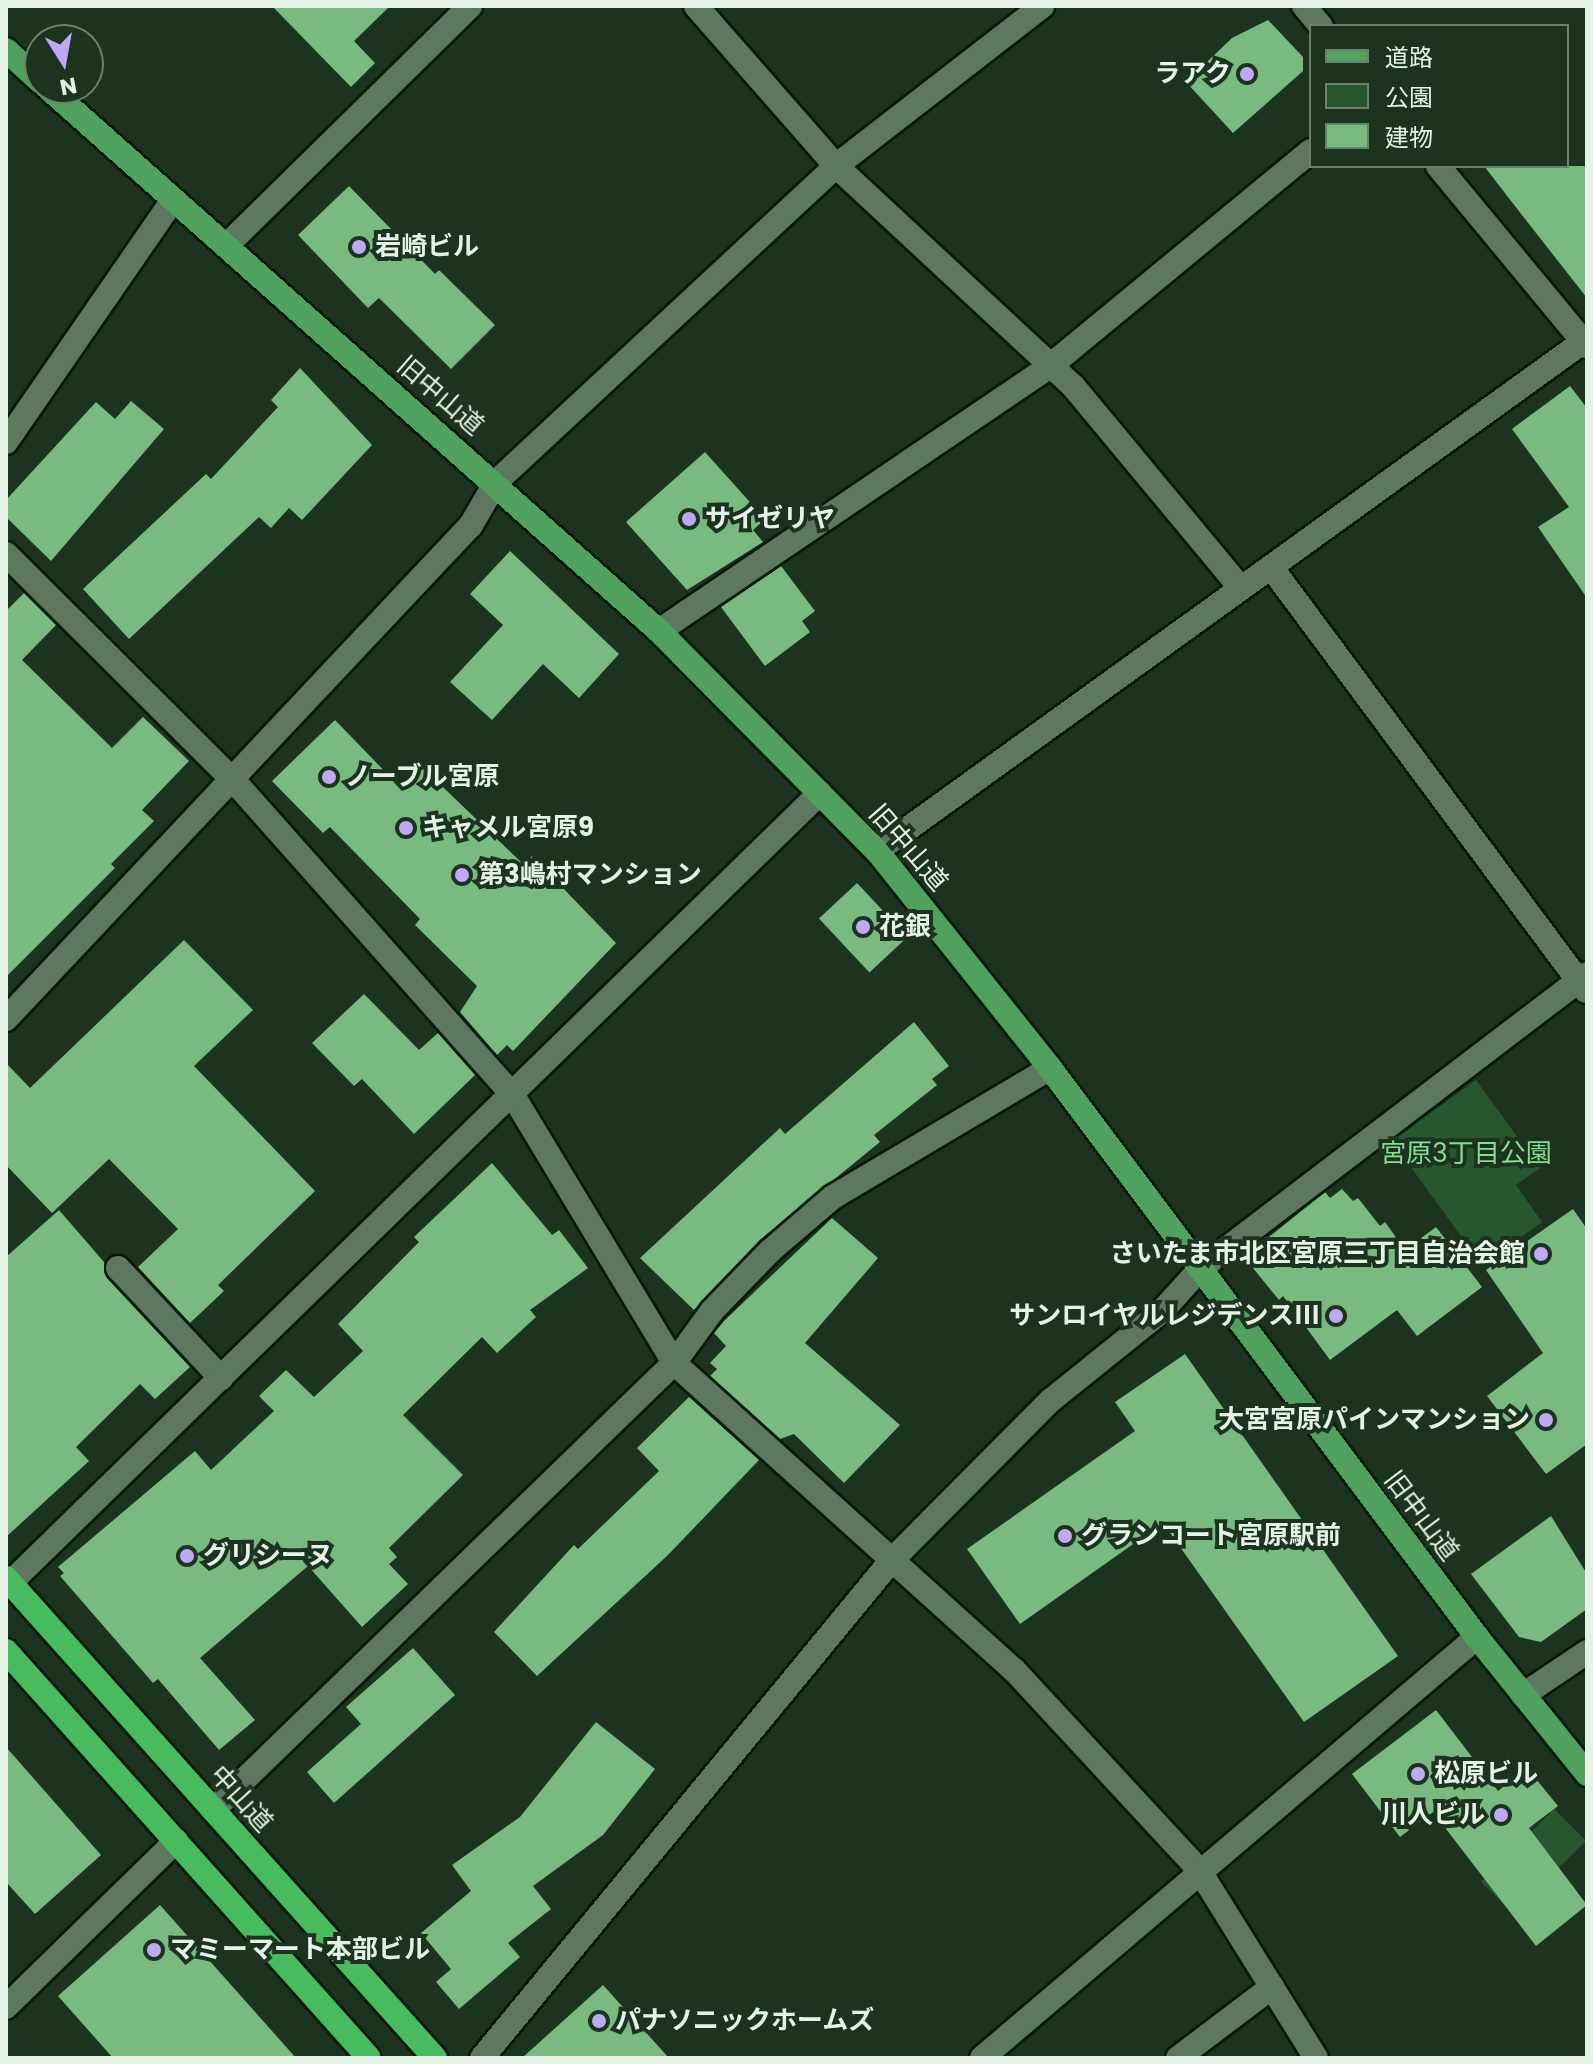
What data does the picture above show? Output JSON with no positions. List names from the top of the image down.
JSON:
{
  "streets": {
    "highway": ["中山道"],
    "main road": ["旧中山道"]
  },
  "parks": ["宮原3丁目公園"],
  "places": [
    "ラアク",
    "岩崎ビル",
    "サイゼリヤ",
    "ノーブル宮原",
    "キャメル宮原9",
    "第3嶋村マンション",
    "花銀",
    "さいたま市北区宮原三丁目自治会館",
    "サンロイヤルレジデンスⅢ",
    "大宮宮原パインマンション",
    "グランコート宮原駅前",
    "グリシーヌ",
    "松原ビル",
    "川人ビル",
    "マミーマート本部ビル",
    "パナソニックホームズ"
  ],
  "legend": ["道路", "公園", "建物"],
  "north": "bottom"
}
